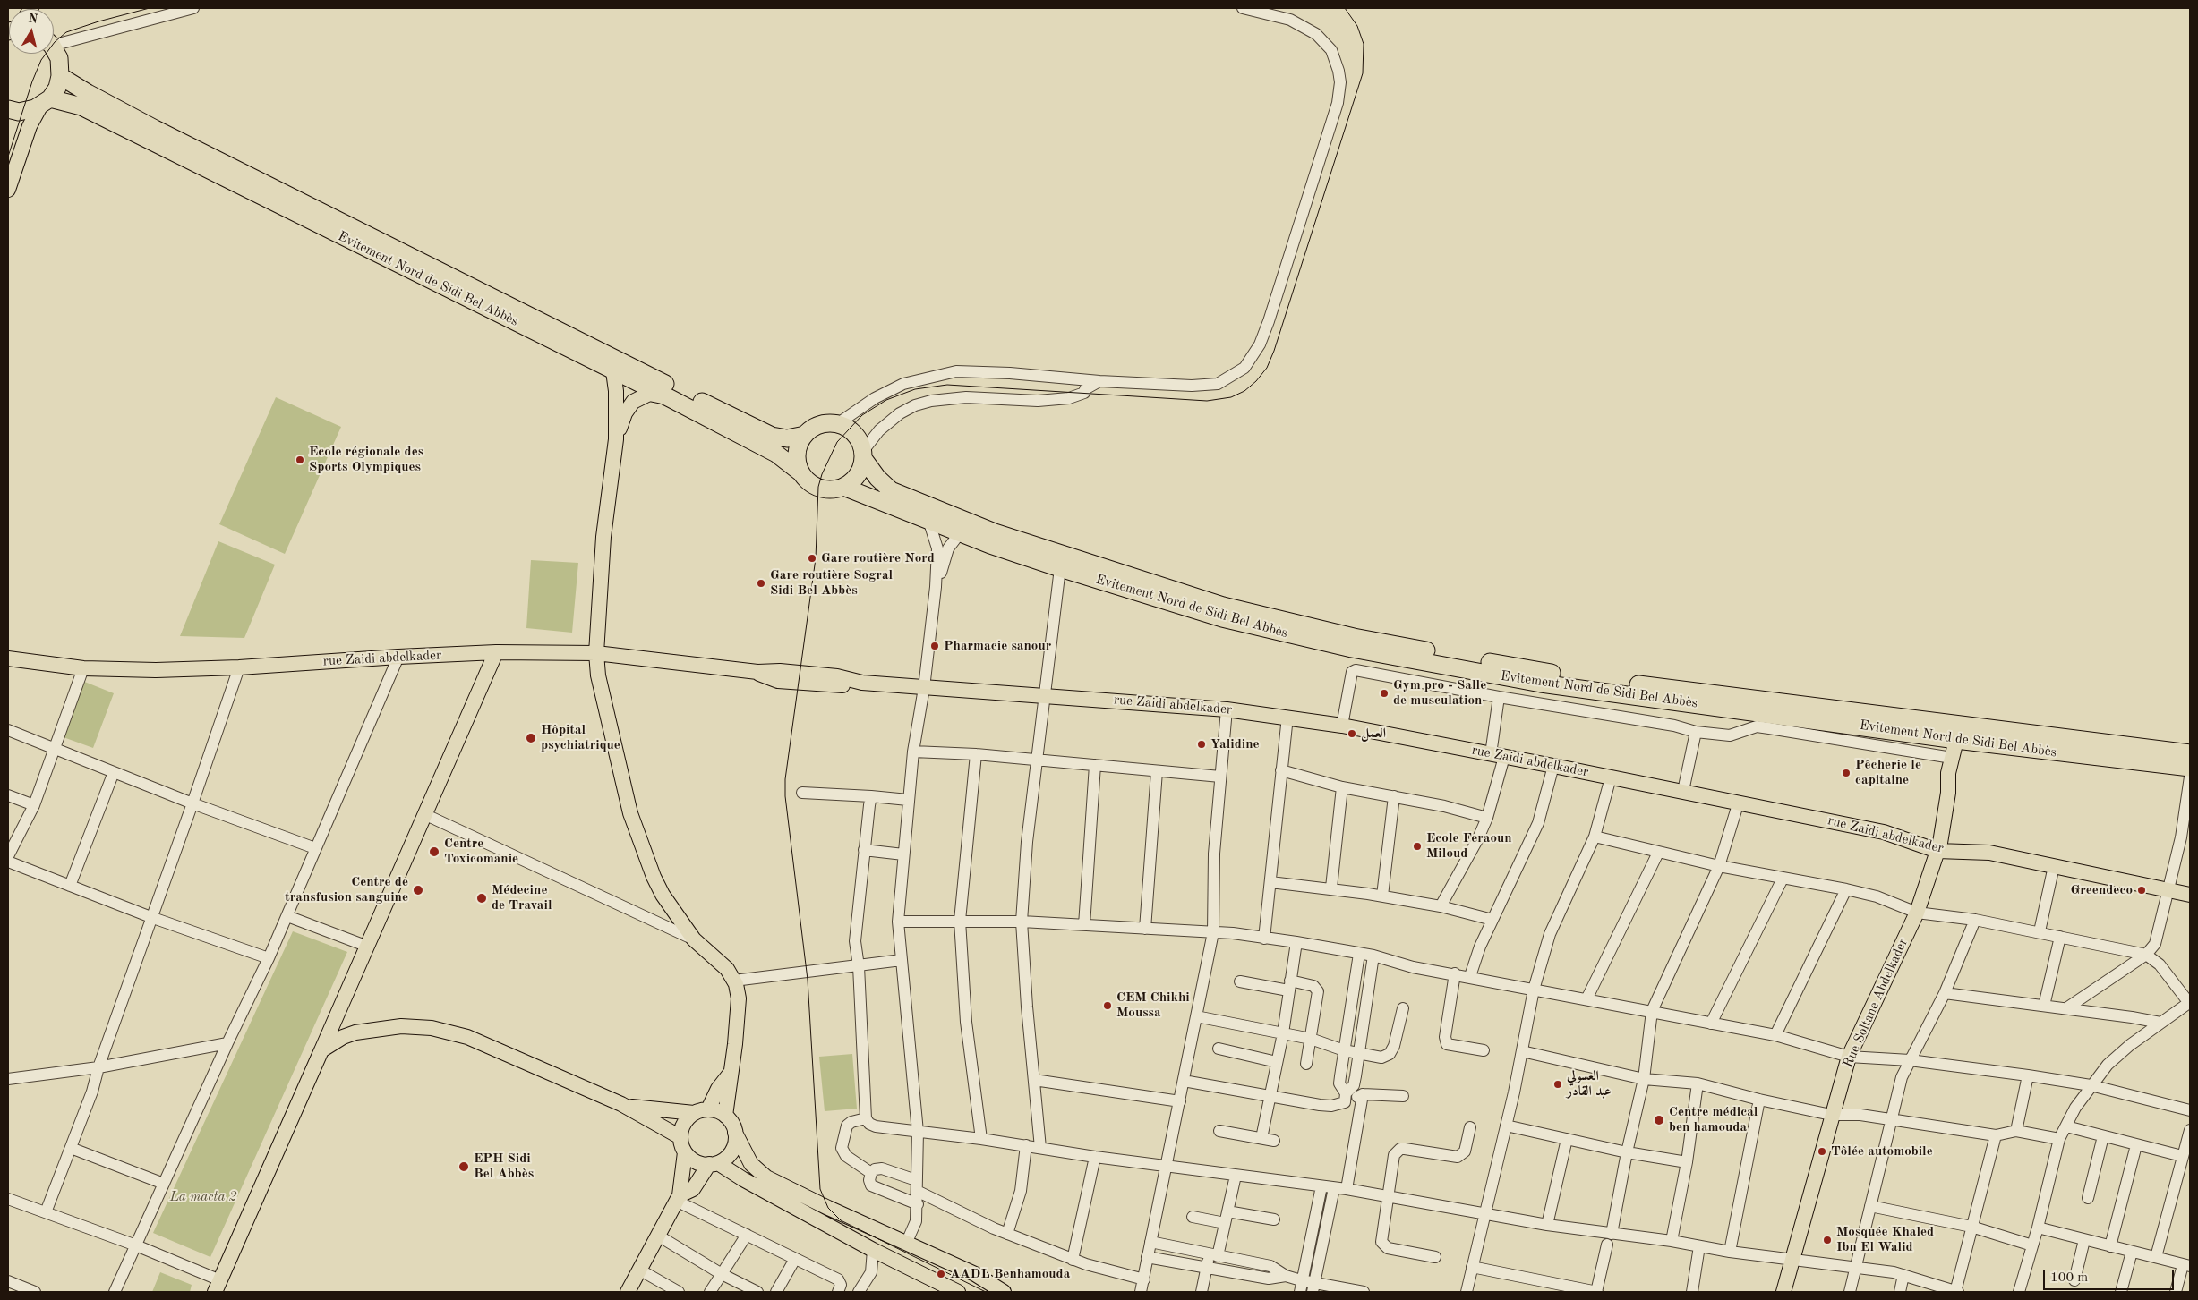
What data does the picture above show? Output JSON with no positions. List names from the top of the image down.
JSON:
{
  "streets": {
    "highway": ["Evitement Nord de Sidi Bel Abbès"],
    "main road": ["rue Zaidi abdelkader", "Rue Soltane Abdelkader"]
  },
  "crossings": [
    ["Evitement Nord de Sidi Bel Abbès", "Rue Soltane Abdelkader"],
    ["rue Zaidi abdelkader", "Rue Soltane Abdelkader"]
  ],
  "parks": ["La macta 2"],
  "places": [
    "Ecole régionale des Sports Olympiques",
    "Gare routière Nord",
    "Gare routière Sogral Sidi Bel Abbès",
    "Pharmacie sanour",
    "Gym pro - Salle de musculation",
    "العمل",
    "Hôpital psychiatrique",
    "Yalidine",
    "Pêcherie le capitaine",
    "Ecole Feraoun Miloud",
    "Centre Toxicomanie",
    "Centre de transfusion sanguine",
    "Greendeco",
    "Médecine de Travail",
    "CEM Chikhi Moussa",
    "العسولي عبد القادر",
    "Centre médical ben hamouda",
    "Tôlée automobile",
    "EPH Sidi Bel Abbès",
    "Mosquée Khaled Ibn El Walid",
    "AADL Benhamouda"
  ],
  "scale_bar": "100 m",
  "north": "top"
}
